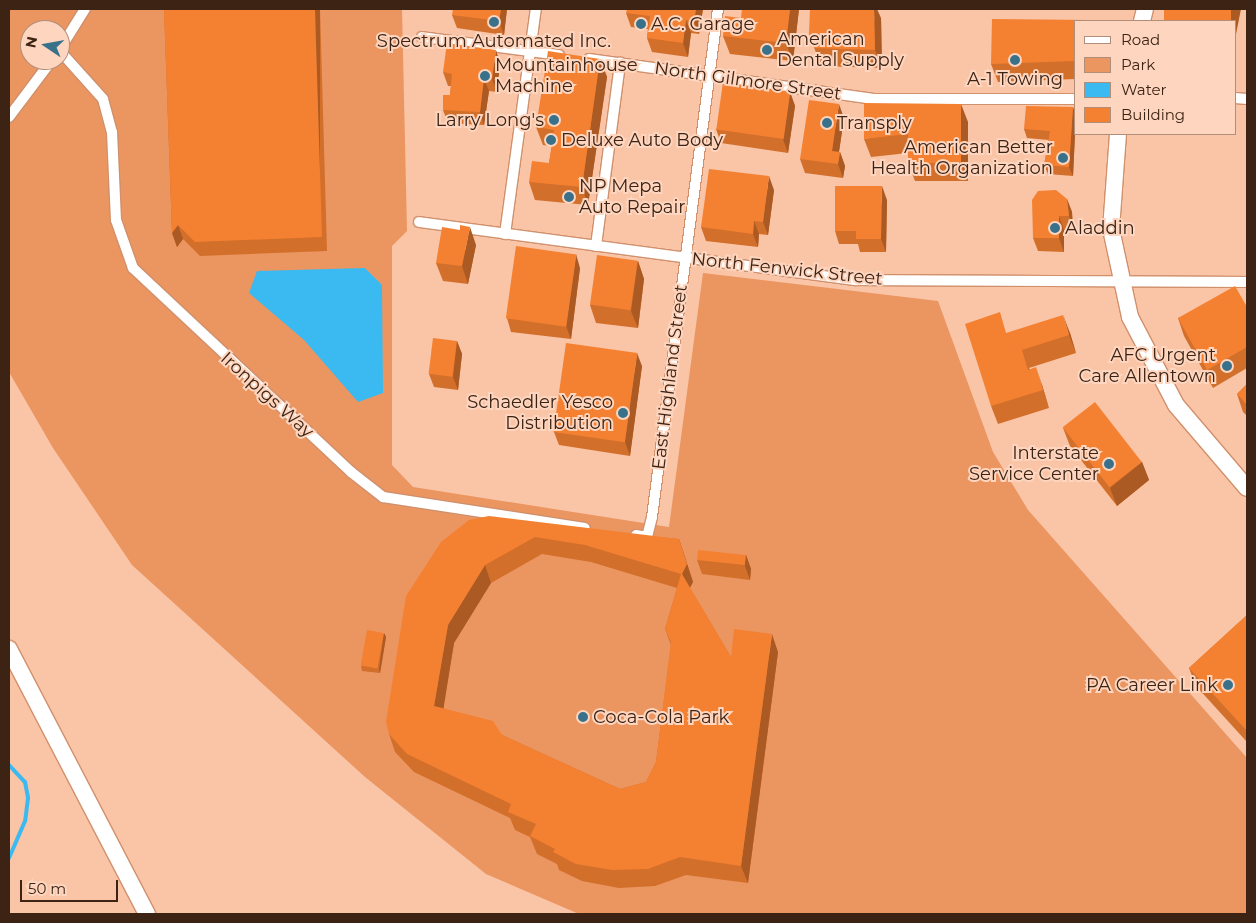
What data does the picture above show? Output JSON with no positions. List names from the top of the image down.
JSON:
{
  "streets": {
    "street": [
      "North Gilmore Street",
      "North Fenwick Street",
      "East Highland Street",
      "Ironpigs Way"
    ]
  },
  "crossings": [
    ["North Gilmore Street", "East Highland Street"],
    ["North Fenwick Street", "East Highland Street"]
  ],
  "places": [
    "Spectrum Automated Inc.",
    "A.C. Garage",
    "American Dental Supply",
    "A-1 Towing",
    "Mountainhouse Machine",
    "Larry Long's",
    "Transply",
    "Deluxe Auto Body",
    "American Better Health Organization",
    "NP Mepa Auto Repair",
    "Aladdin",
    "AFC Urgent Care Allentown",
    "Schaedler Yesco Distribution",
    "Interstate Service Center",
    "PA Career Link",
    "Coca-Cola Park"
  ],
  "legend": [
    "Road",
    "Park",
    "Water",
    "Building"
  ],
  "scale_bar": "50 m",
  "north": "left"
}
